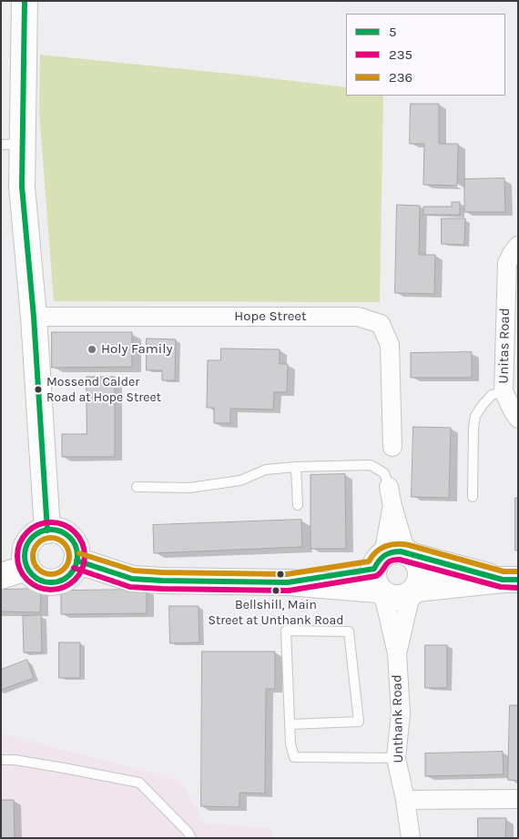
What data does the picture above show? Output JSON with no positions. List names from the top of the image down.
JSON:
{
  "streets": {
    "street": ["Hope Street", "Unitas Road", "Unthank Road"]
  },
  "places": ["Holy Family", "Mossend Calder Road at Hope Street", "Bellshill, Main Street at Unthank Road"],
  "lines": ["transit line 5", "transit line 235", "transit line 236"],
  "legend": ["5", "235", "236"]
}
